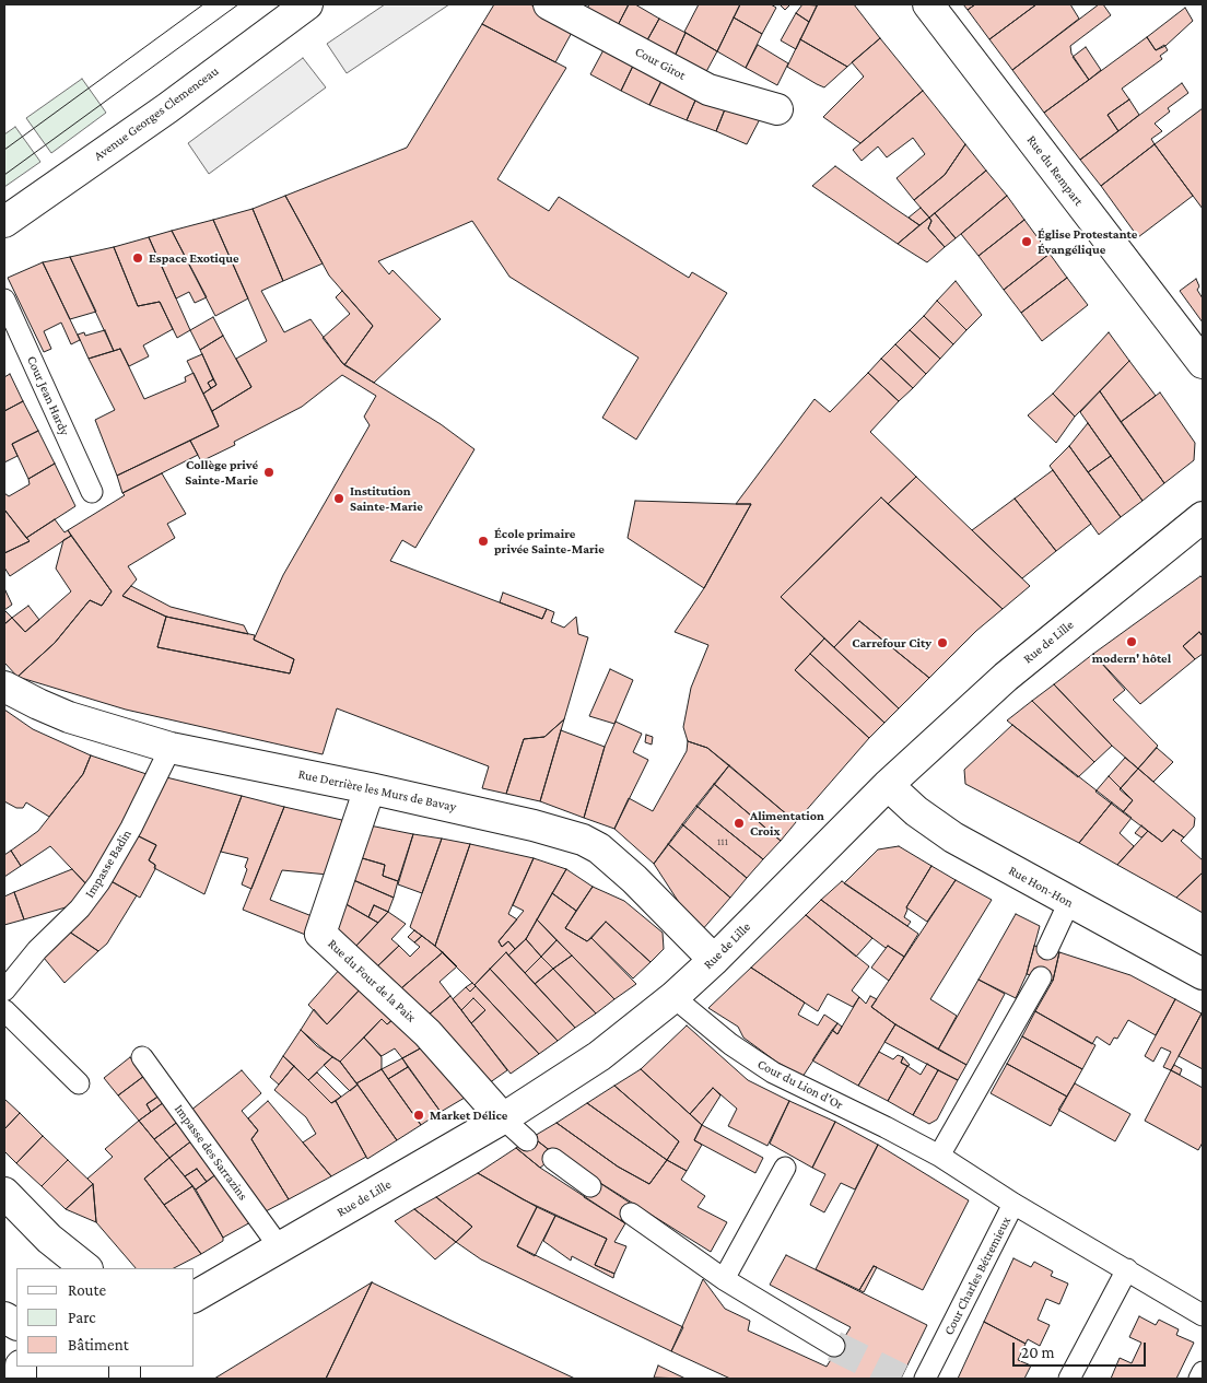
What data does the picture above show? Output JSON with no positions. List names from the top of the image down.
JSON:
{
  "streets": {
    "street": [
      "Cour Girot",
      "Avenue Georges Clemenceau",
      "Rue du Rempart",
      "Rue de Lille",
      "Rue Derrière les Murs de Bavay",
      "Rue Hon-Hon",
      "Rue du Four de la Paix"
    ],
    "lane": [
      "Cour Jean Hardy",
      "Impasse Badin",
      "Cour du Lion d'Or",
      "Impasse des Sarrazins",
      "Cour Charles Bétremieux"
    ]
  },
  "crossings": [
    ["Rue de Lille", "Rue Derrière les Murs de Bavay"],
    ["Rue de Lille", "Rue Hon-Hon"],
    ["Rue de Lille", "Rue du Four de la Paix"],
    ["Rue de Lille", "Cour du Lion d'Or"],
    ["Rue de Lille", "Impasse des Sarrazins"],
    ["Rue Derrière les Murs de Bavay", "Impasse Badin"],
    ["Rue Derrière les Murs de Bavay", "Rue du Four de la Paix"],
    ["Cour du Lion d'Or", "Cour Charles Bétremieux"]
  ],
  "places": [
    "Église Protestante Évangélique",
    "Espace Exotique",
    "Collège privé Sainte-Marie",
    "Institution Sainte-Marie",
    "École primaire privée Sainte-Marie",
    "modern' hôtel",
    "Carrefour City",
    "Alimentation Croix",
    "Market Délice"
  ],
  "house_numbers": ["111"],
  "legend": ["Route", "Parc", "Bâtiment"],
  "scale_bar": "20 m"
}
